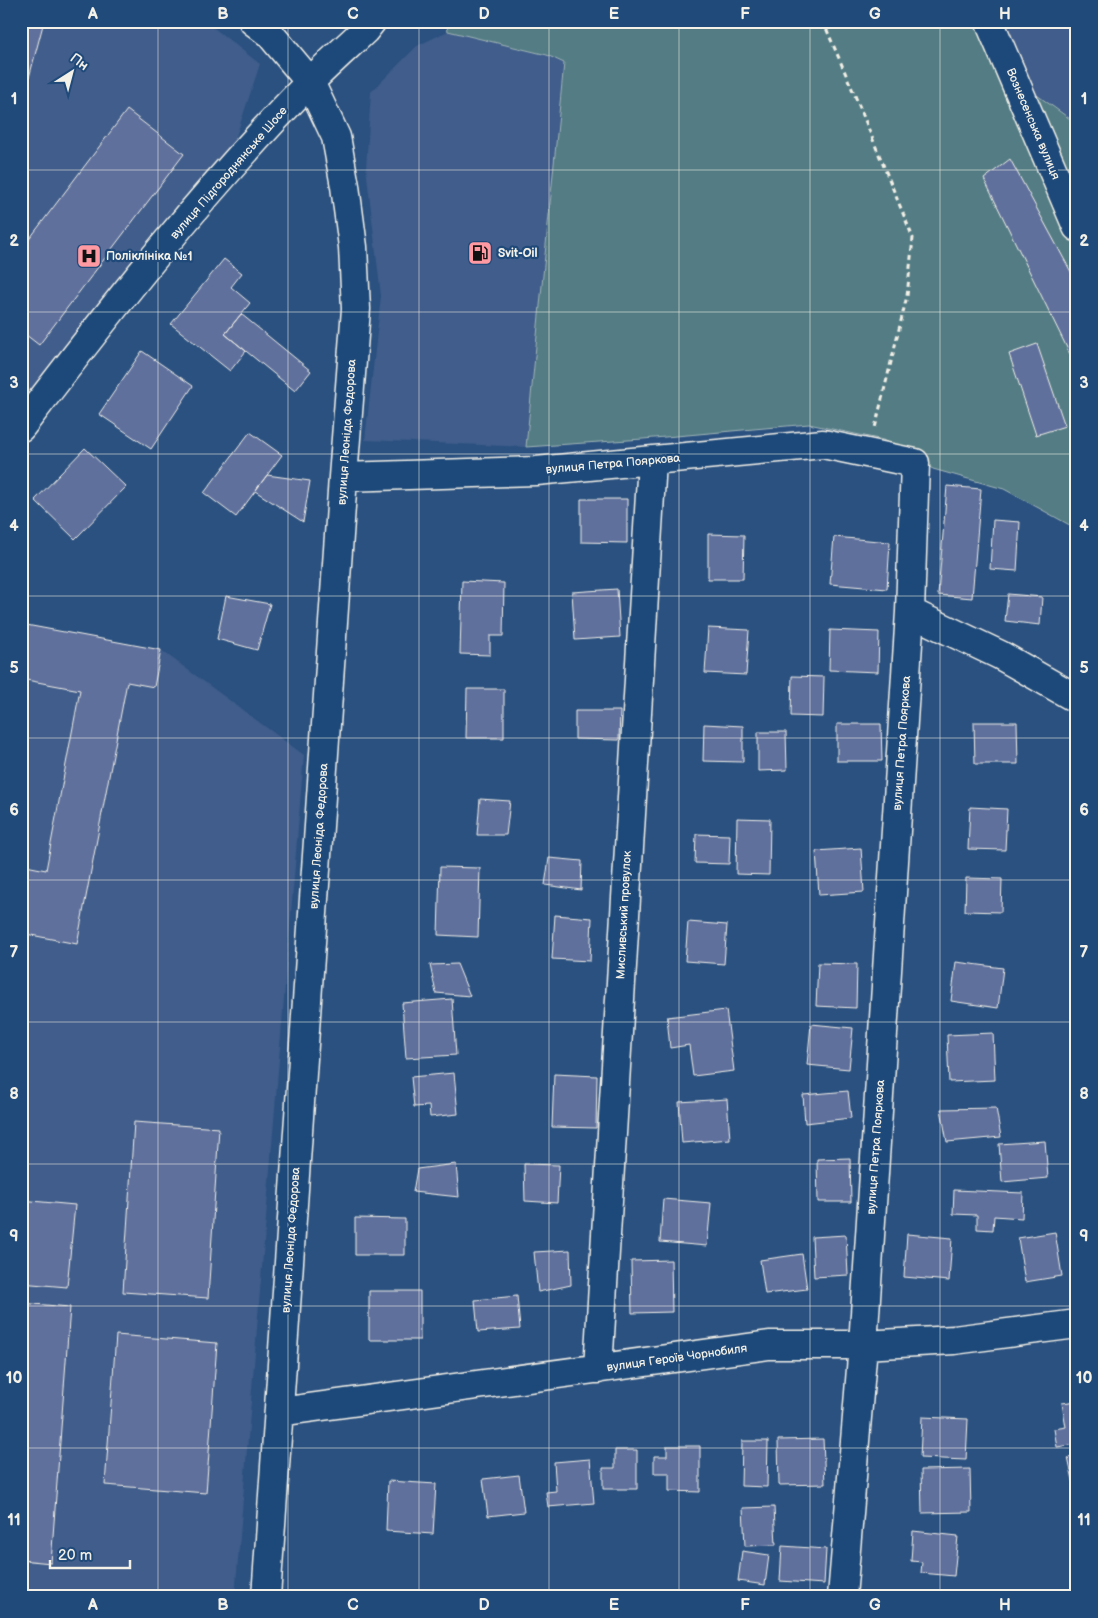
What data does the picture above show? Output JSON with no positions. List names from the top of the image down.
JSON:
{
  "streets": {
    "street": [
      "Вознесенська вулиця",
      "вулиця Підгороднянське Шосе",
      "вулиця Леоніда Федорова",
      "вулиця Петра Пояркова",
      "Мисливський провулок",
      "вулиця Героїв Чорнобиля"
    ]
  },
  "crossings": [
    ["вулиця Підгороднянське Шосе", "вулиця Леоніда Федорова"],
    ["вулиця Леоніда Федорова", "вулиця Петра Пояркова"],
    ["вулиця Леоніда Федорова", "вулиця Героїв Чорнобиля"],
    ["вулиця Петра Пояркова", "Мисливський провулок"],
    ["вулиця Петра Пояркова", "вулиця Героїв Чорнобиля"],
    ["Мисливський провулок", "вулиця Героїв Чорнобиля"]
  ],
  "places": {
    "fuel station": ["Svit-Oil"],
    "hospital": ["Поліклініка №1"]
  },
  "scale_bar": "20 m",
  "north": "top right",
  "grid": {
    "columns": [
      "A",
      "B",
      "C",
      "D",
      "E",
      "F",
      "G",
      "H"
    ],
    "rows": [
      "1",
      "2",
      "3",
      "4",
      "5",
      "6",
      "7",
      "8",
      "9",
      "10",
      "11"
    ]
  }
}
